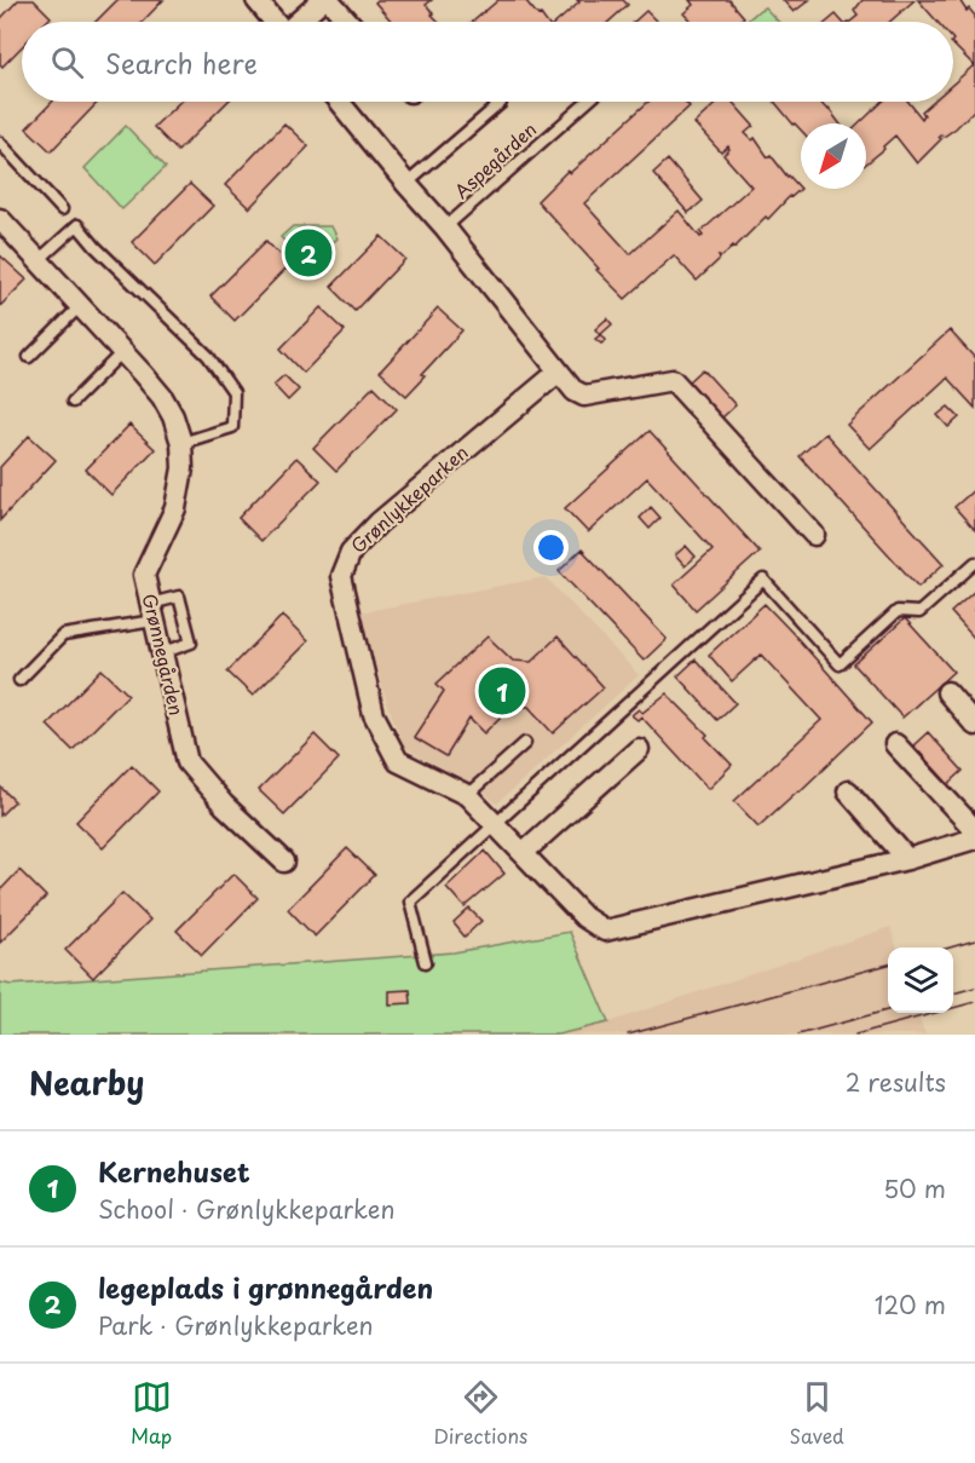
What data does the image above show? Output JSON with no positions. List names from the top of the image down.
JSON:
{
  "streets": {
    "street": ["Grønlykkeparken", "Grønnegården"],
    "lane": ["Aspegården"]
  },
  "north": "bottom left",
  "page": {
    "search": "Search here",
    "pins": ["2", "1"],
    "heading": ["Nearby", "2 results"],
    "list": [
      {
        "mark": "1",
        "name": "Kernehuset",
        "note": "School · Grønlykkeparken",
        "value": "50 m"
      },
      {
        "mark": "2",
        "name": "legeplads i grønnegården",
        "note": "Park · Grønlykkeparken",
        "value": "120 m"
      }
    ],
    "nav": ["Map", "Directions", "Saved"]
  }
}
